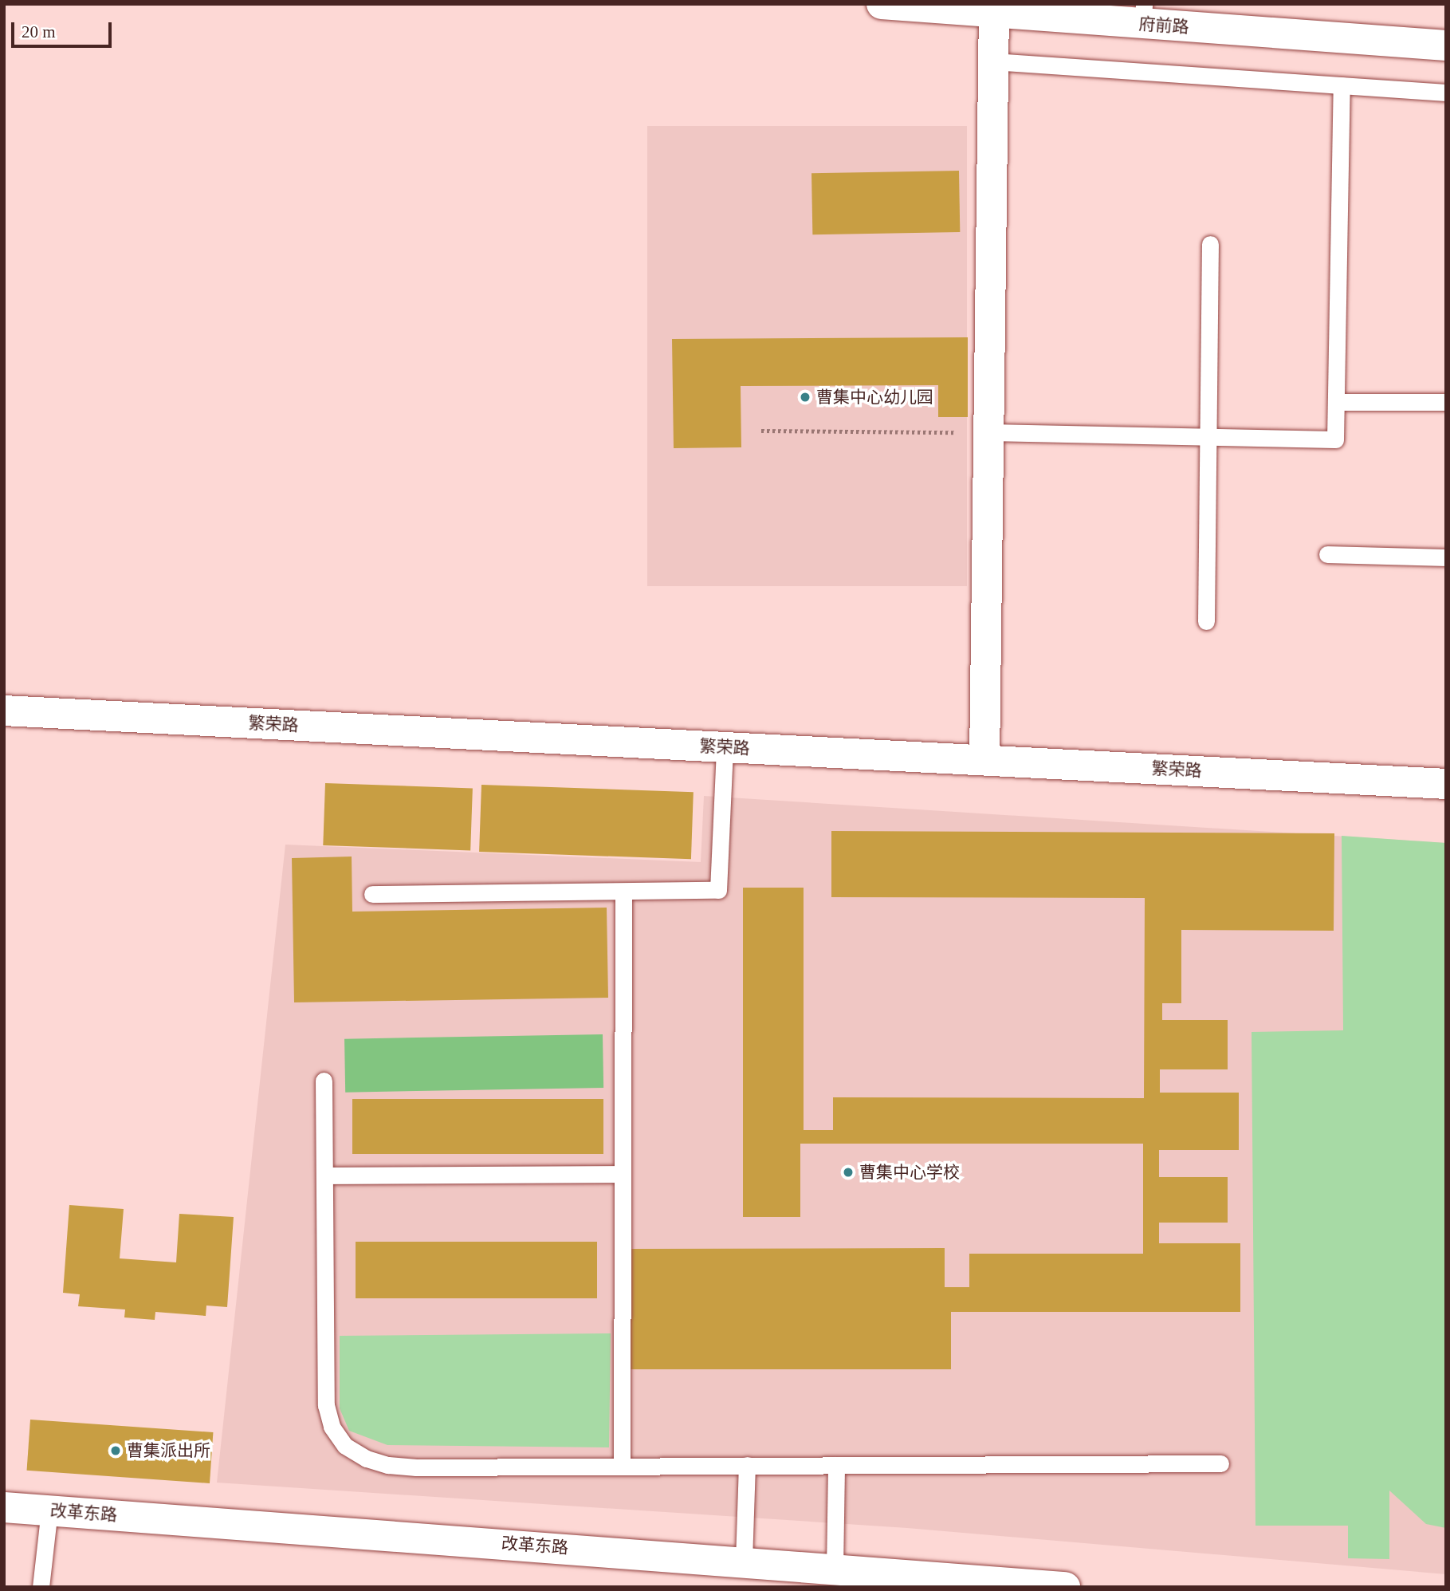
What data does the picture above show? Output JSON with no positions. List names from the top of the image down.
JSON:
{
  "streets": {
    "street": ["府前路", "繁荣路", "改革东路"]
  },
  "places": ["曹集中心幼儿园", "曹集中心学校", "曹集派出所"],
  "scale_bar": "20 m"
}
